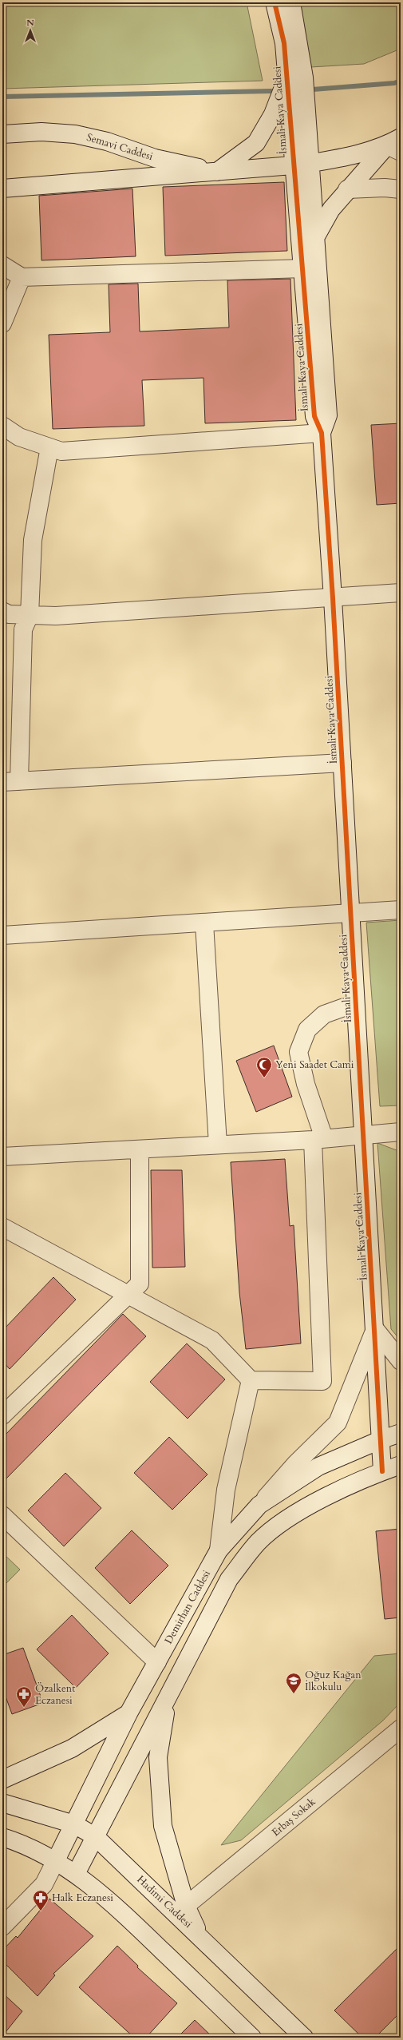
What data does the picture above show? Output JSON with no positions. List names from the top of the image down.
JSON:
{
  "streets": {
    "street": [
      "İsmali Kaya Caddesi",
      "Semavi Caddesi",
      "Demirhan Caddesi",
      "Erbaş Sokak",
      "Hadimi Caddesi"
    ]
  },
  "crossings": [
    ["İsmali Kaya Caddesi", "Semavi Caddesi"],
    ["İsmali Kaya Caddesi", "Demirhan Caddesi"],
    ["Demirhan Caddesi", "Hadimi Caddesi"]
  ],
  "places": {
    "mosque": ["Yeni Saadet Cami"],
    "school or university": ["Oğuz Kağan İlkokulu"],
    "pharmacy": ["Özalkent Eczanesi", "Halk Eczanesi"]
  },
  "north": "top"
}
